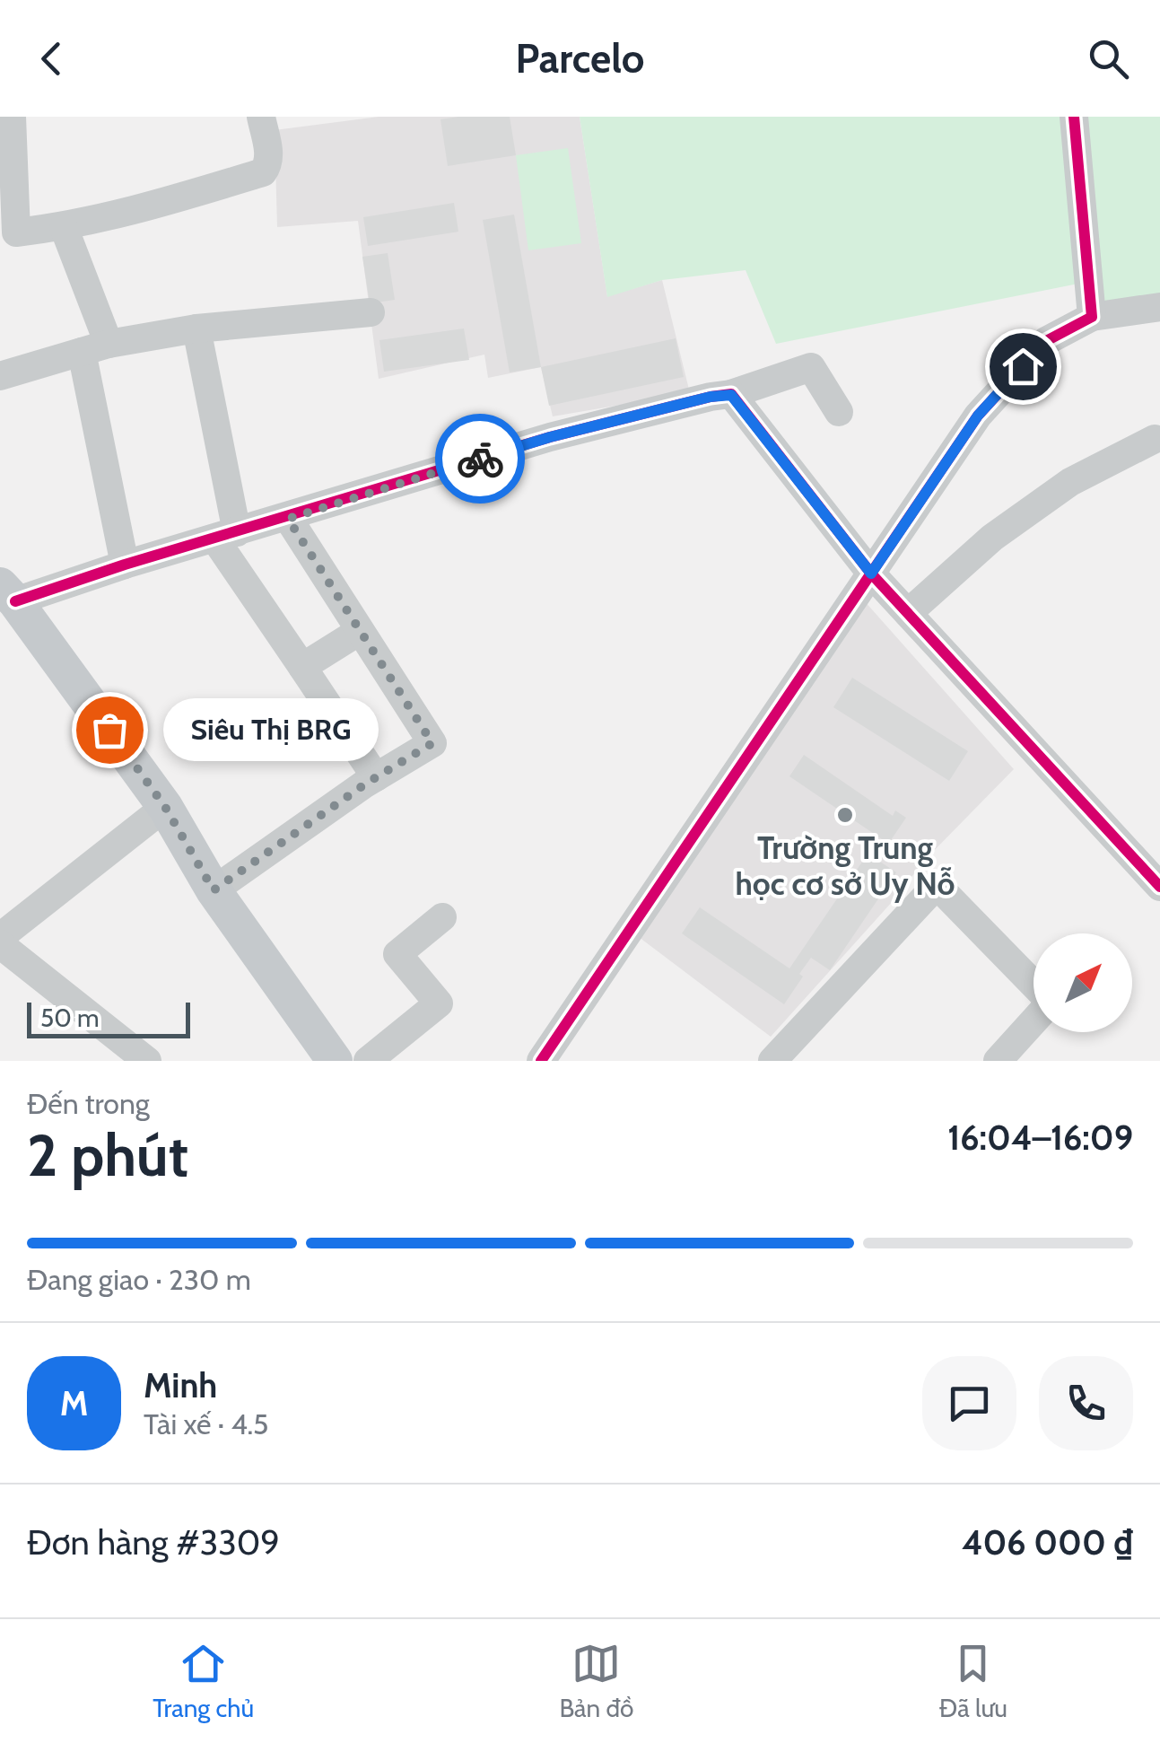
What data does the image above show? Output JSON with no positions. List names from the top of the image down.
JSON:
{
  "places": ["Siêu Thị BRG", "Trường Trung học cơ sở Uy Nỗ"],
  "scale_bar": "50 m",
  "north": "top right",
  "page": {
    "header": "Parcelo",
    "bubble": "Siêu Thị BRG",
    "scale": "50 m",
    "heading": ["2 phút", "Đến trong", "16:04–16:09"],
    "panel": [
      "Minh",
      "Tài xế · 4.5",
      "Đơn hàng #3309",
      "406 000 ₫"
    ],
    "bar": "Đang giao · 230 m",
    "round": "M",
    "tabs": ["Trang chủ", "Bản đồ", "Đã lưu"]
  }
}
